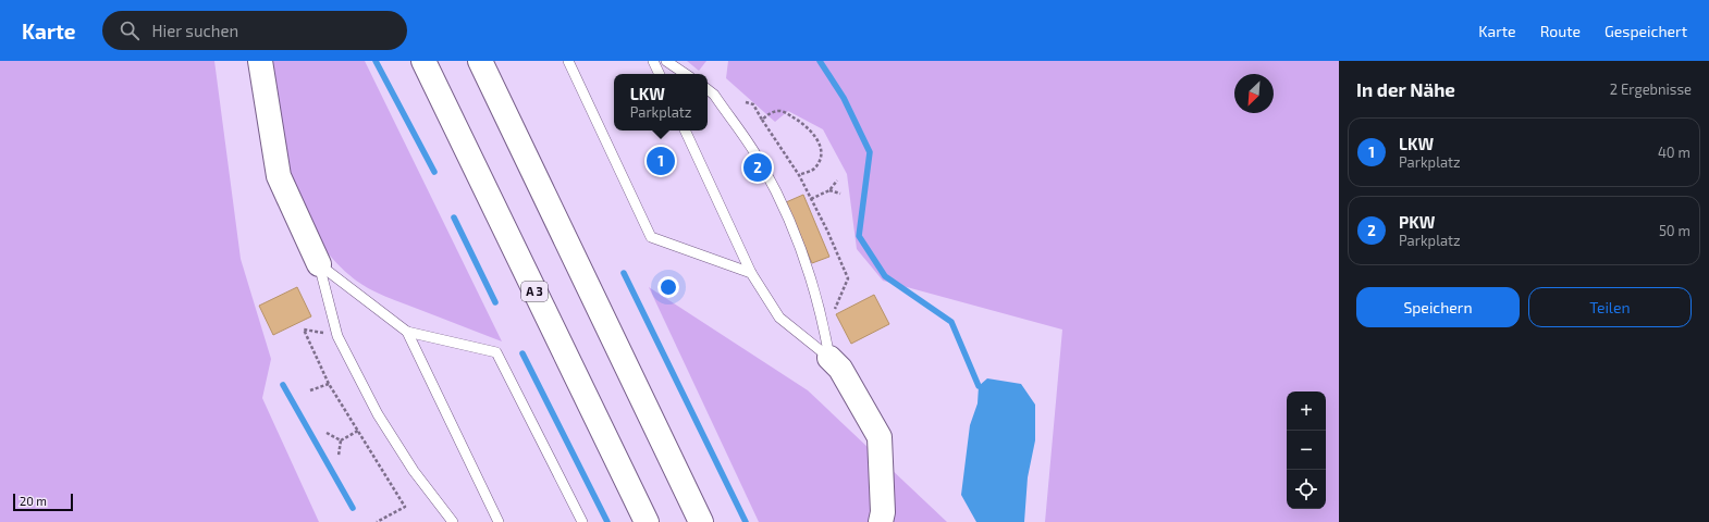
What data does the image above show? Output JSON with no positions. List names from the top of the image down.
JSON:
{
  "streets": {
    "highway": ["A 3"]
  },
  "scale_bar": "20 m",
  "north": "bottom left",
  "page": {
    "header": "Karte",
    "search": "Hier suchen",
    "nav": ["Karte", "Route", "Gespeichert"],
    "heading": ["In der Nähe", "2 Ergebnisse"],
    "popup": ["LKW", "Parkplatz"],
    "list": [
      {
        "mark": "1",
        "name": "LKW",
        "note": "Parkplatz",
        "value": "40 m"
      },
      {
        "mark": "2",
        "name": "PKW",
        "note": "Parkplatz",
        "value": "50 m"
      }
    ],
    "pins": ["1", "2"],
    "buttons": ["Speichern", "Teilen"],
    "map_buttons": ["+", "−"],
    "scale": "20 m"
  }
}
